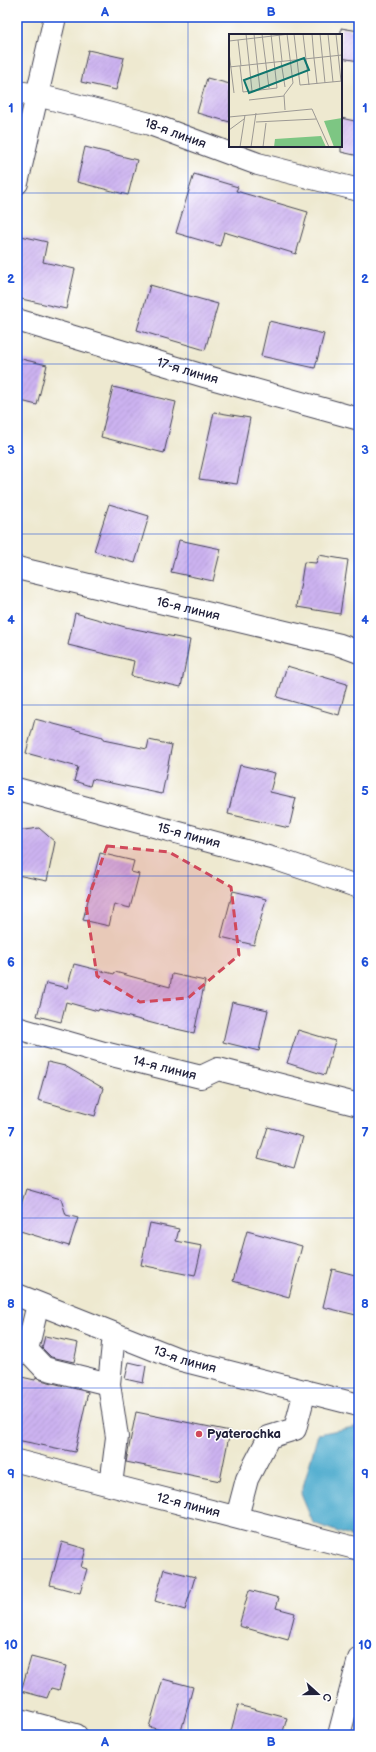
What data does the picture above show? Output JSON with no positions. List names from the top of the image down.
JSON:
{
  "streets": {
    "street": [
      "18-я линия",
      "17-я линия",
      "16-я линия",
      "15-я линия",
      "14-я линия",
      "13-я линия",
      "12-я линия"
    ]
  },
  "places": ["Pyaterochka"],
  "north": "right",
  "grid": {
    "columns": ["A", "B"],
    "rows": [
      "1",
      "2",
      "3",
      "4",
      "5",
      "6",
      "7",
      "8",
      "9",
      "10"
    ]
  }
}
